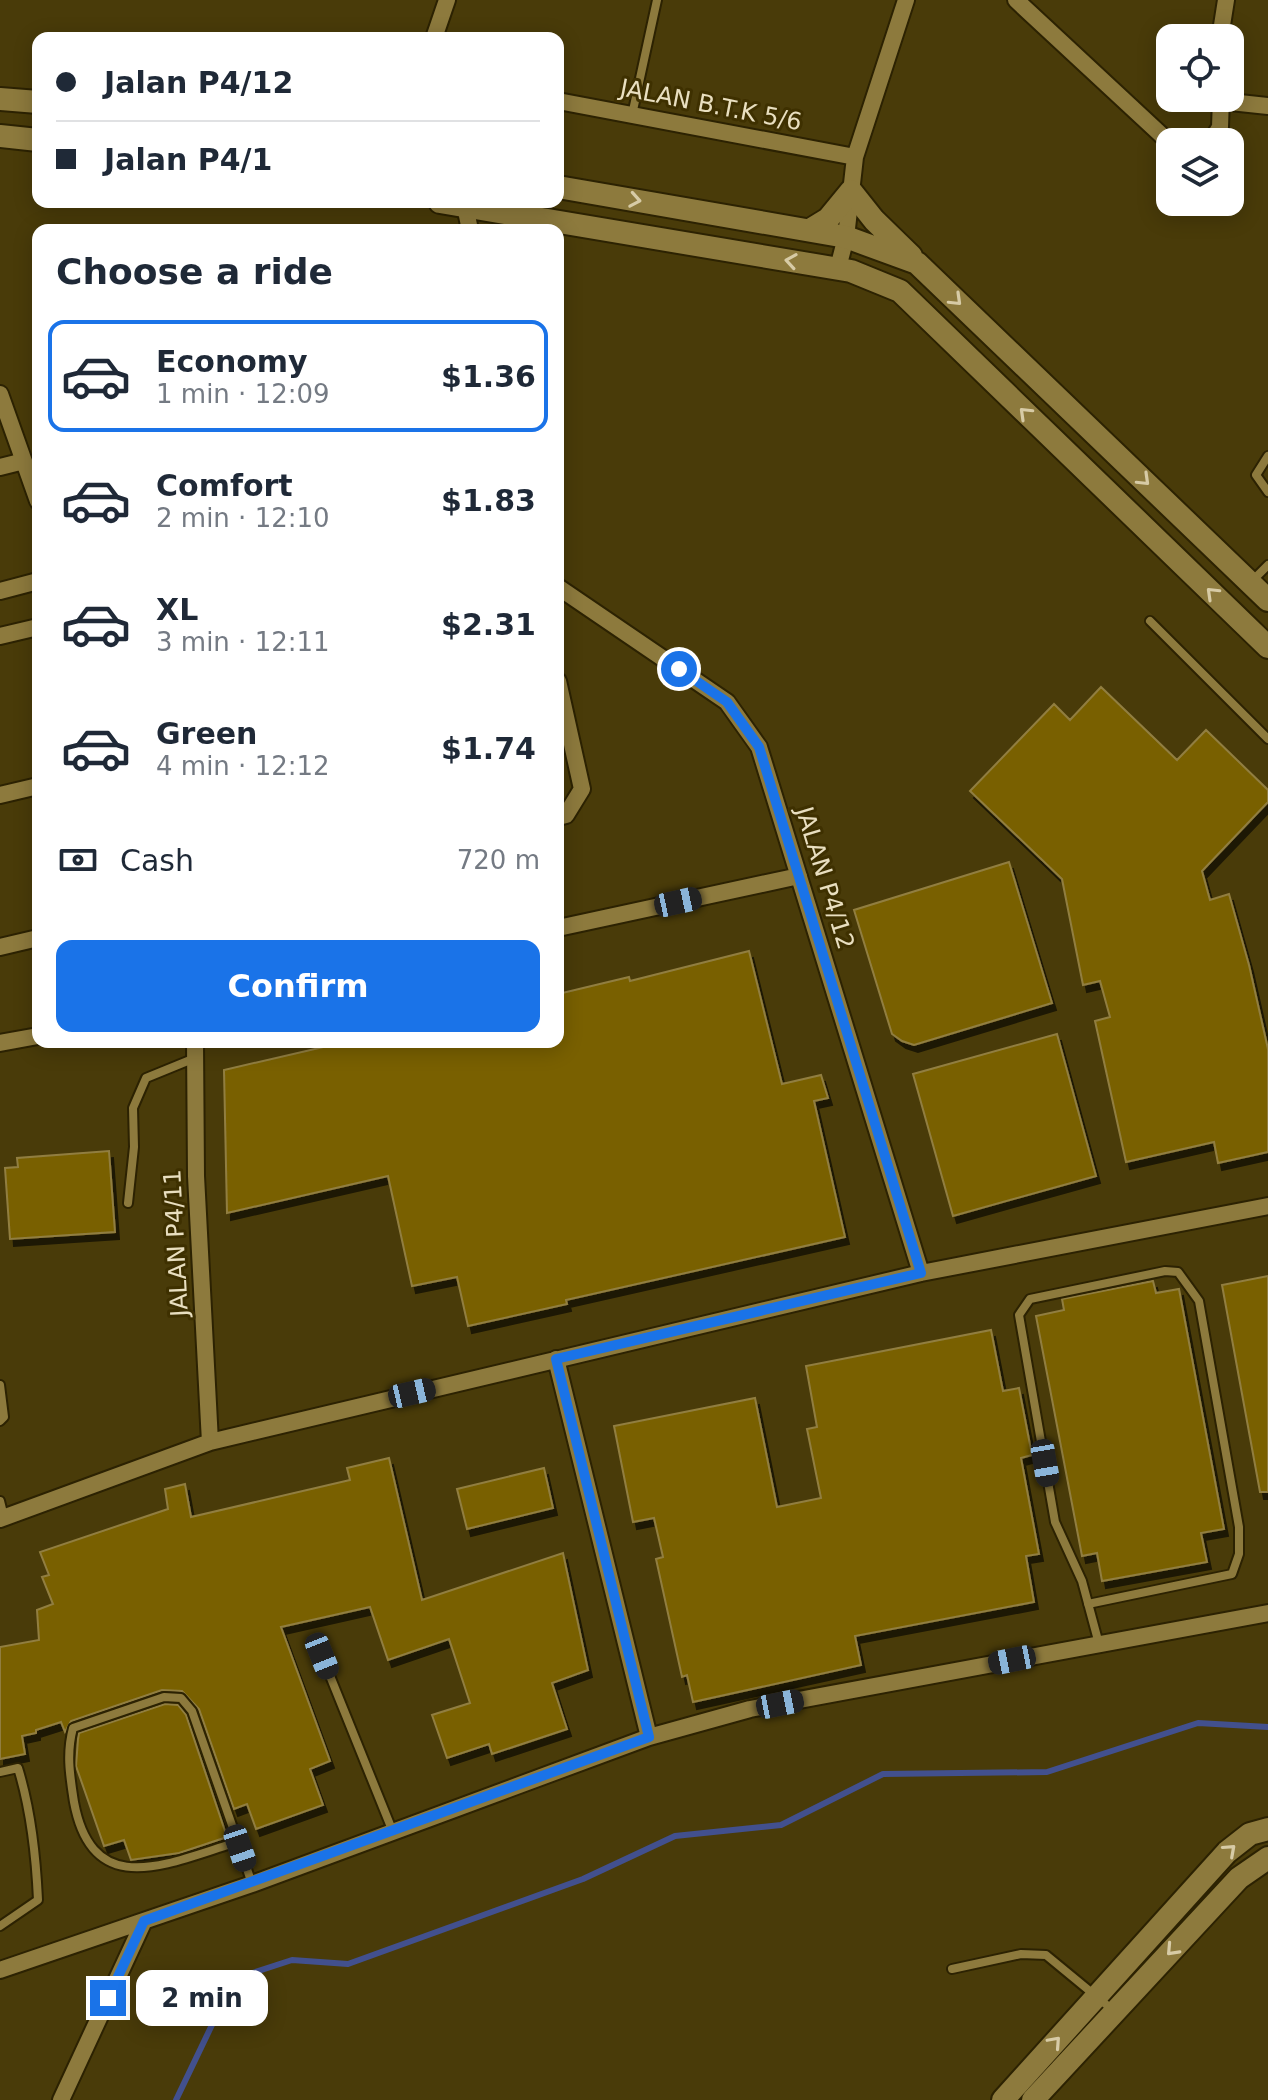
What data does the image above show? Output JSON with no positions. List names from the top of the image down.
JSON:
{
  "streets": {
    "street": ["JALAN B.T.K 5/6", "JALAN P4/12", "JALAN P4/11"]
  },
  "page": {
    "banner": ["Jalan P4/12", "Jalan P4/1"],
    "heading": "Choose a ride",
    "list": [
      {
        "name": "Economy",
        "note": "1 min · 12:09",
        "value": "$1.36"
      },
      {
        "name": "Comfort",
        "note": "2 min · 12:10",
        "value": "$1.83"
      },
      {
        "name": "XL",
        "note": "3 min · 12:11",
        "value": "$2.31"
      },
      {
        "name": "Green",
        "note": "4 min · 12:12",
        "value": "$1.74"
      }
    ],
    "pay": ["Cash", "720 m"],
    "buttons": "Confirm",
    "bubble": "2 min"
  }
}
